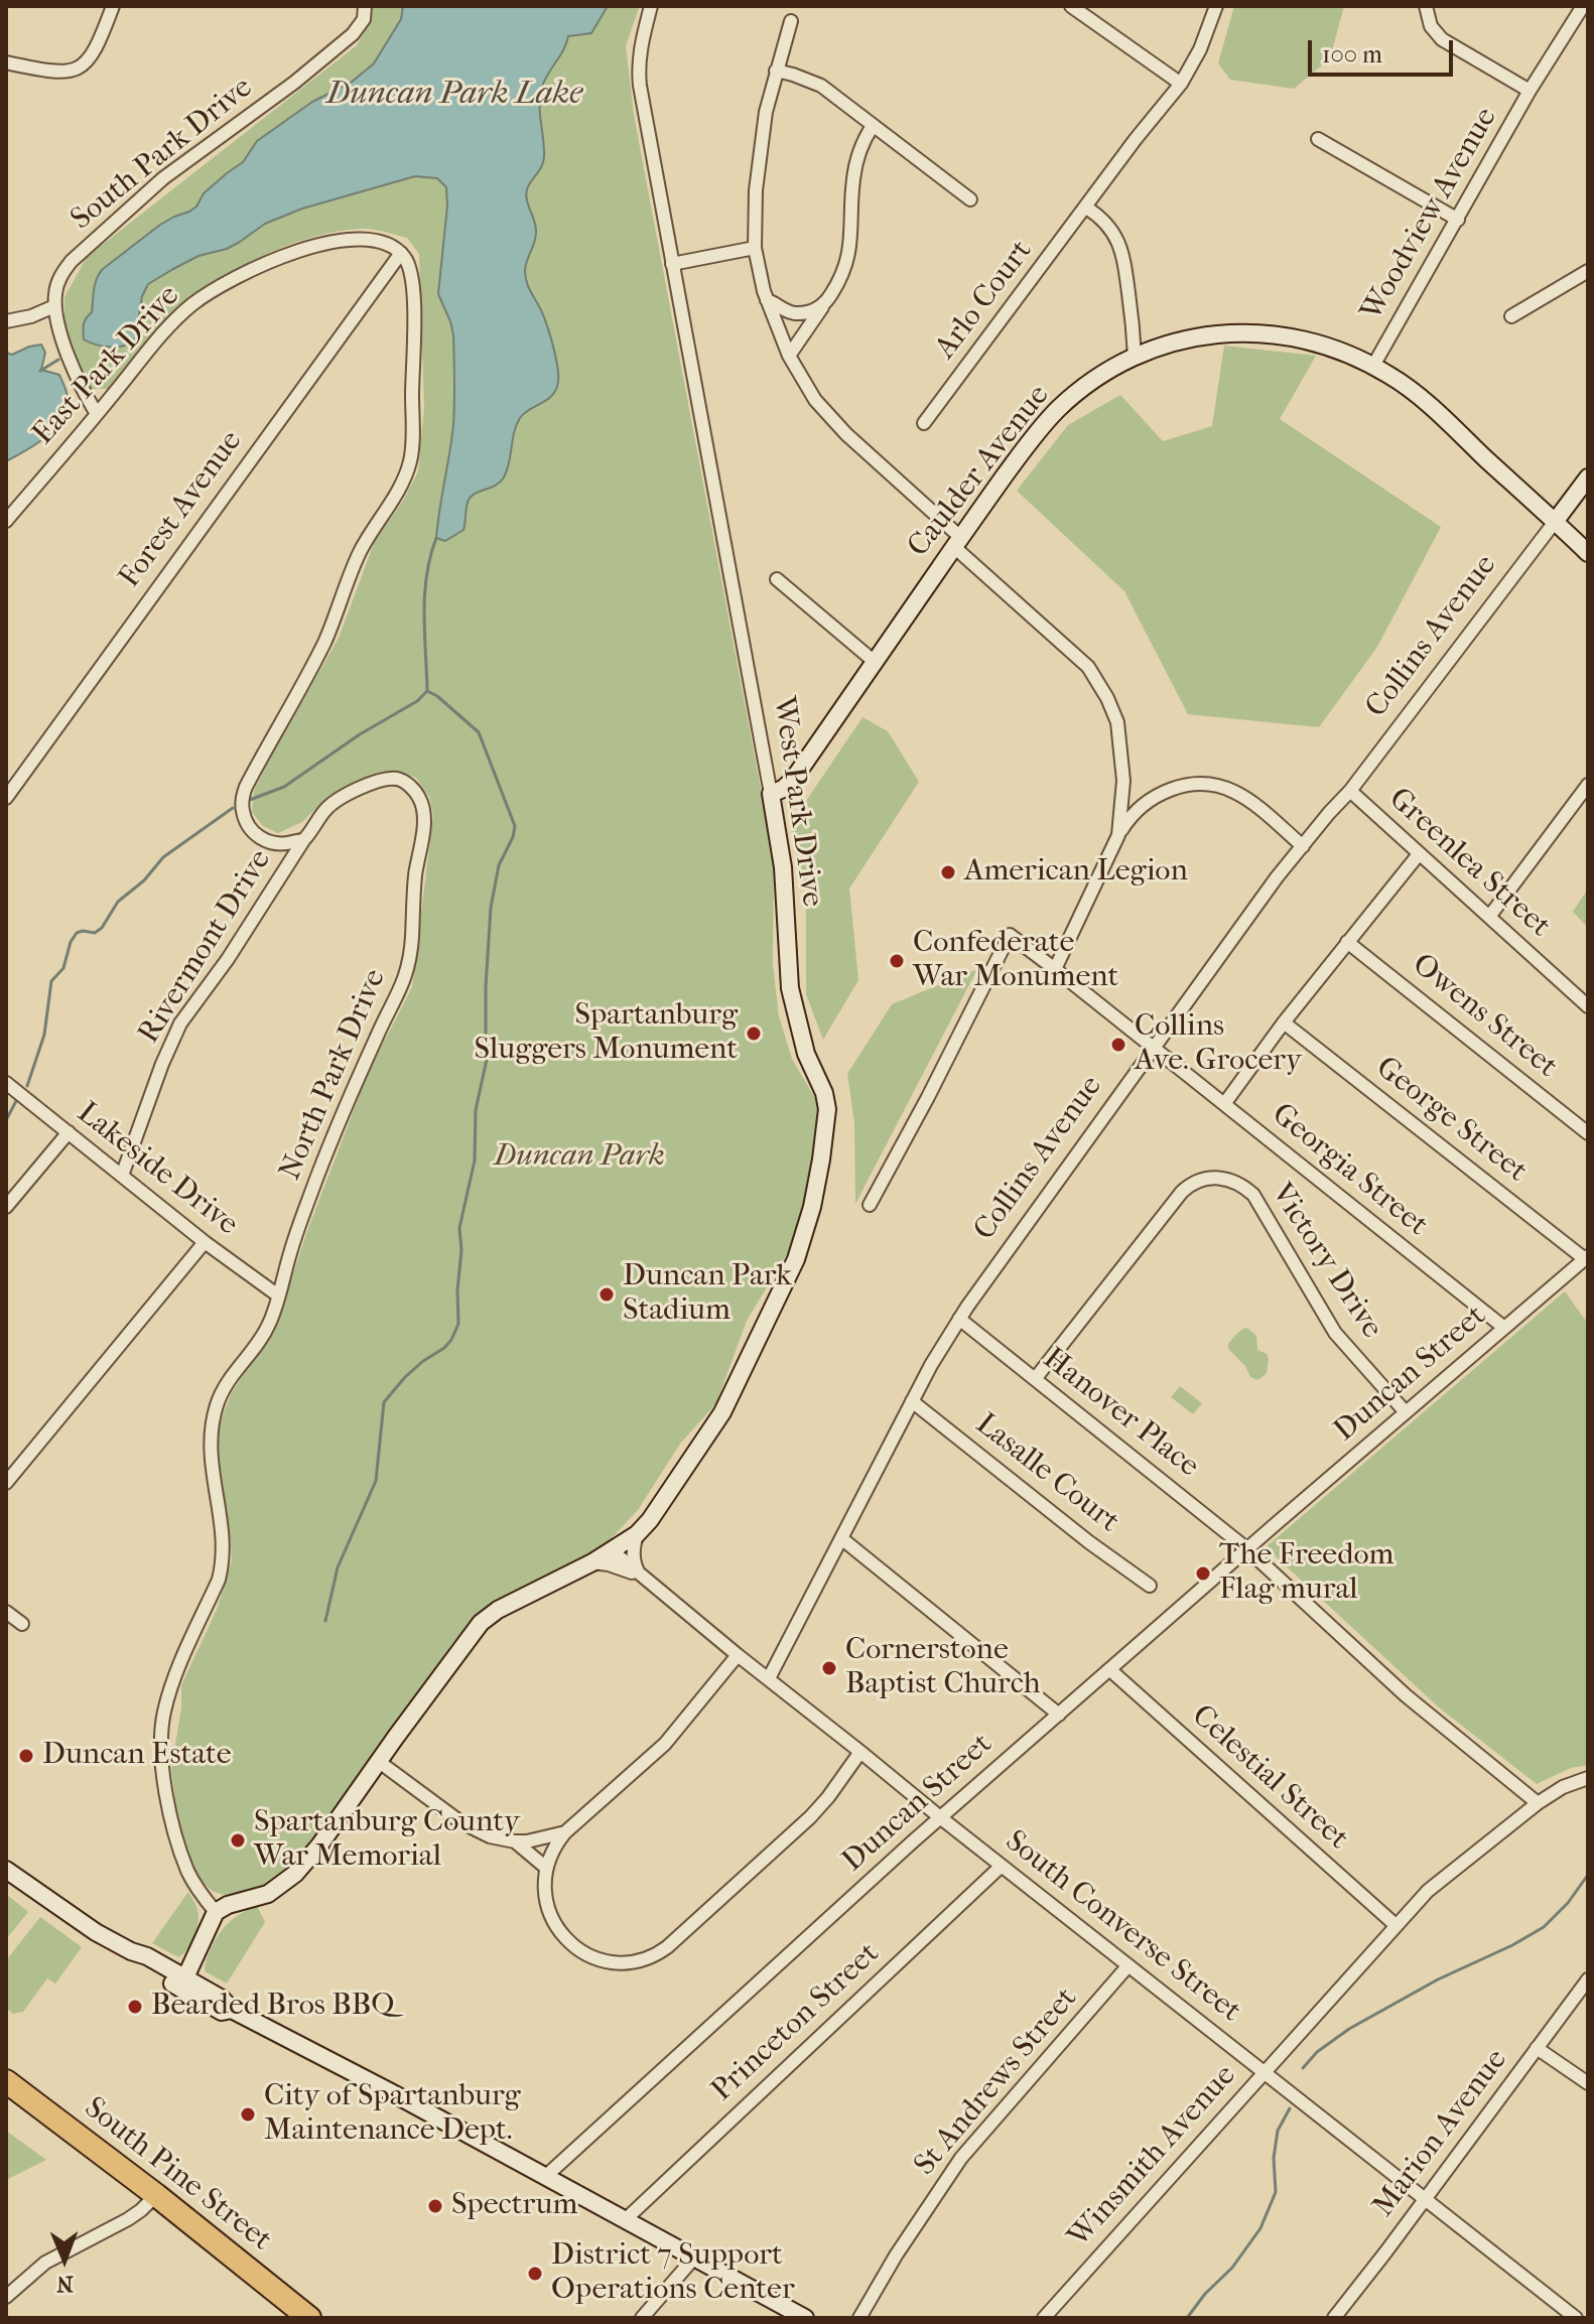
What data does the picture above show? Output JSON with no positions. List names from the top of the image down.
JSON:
{
  "streets": {
    "highway": ["South Pine Street"],
    "street": [
      "South Park Drive",
      "Woodview Avenue",
      "Arlo Court",
      "East Park Drive",
      "Caulder Avenue",
      "Forest Avenue",
      "Collins Avenue",
      "West Park Drive",
      "Greenlea Street",
      "Rivermont Drive",
      "Owens Street",
      "North Park Drive",
      "George Street",
      "Lakeside Drive",
      "Georgia Street",
      "Victory Drive",
      "Duncan Street",
      "Hanover Place",
      "Lasalle Court",
      "Celestial Street",
      "South Converse Street",
      "Princeton Street",
      "St Andrews Street",
      "Marion Avenue",
      "Winsmith Avenue"
    ]
  },
  "crossings": [
    ["Woodview Avenue", "Caulder Avenue"],
    ["East Park Drive", "Forest Avenue"],
    ["Caulder Avenue", "Collins Avenue"],
    ["Caulder Avenue", "West Park Drive"],
    ["Collins Avenue", "Greenlea Street"],
    ["Collins Avenue", "Georgia Street"],
    ["Collins Avenue", "Hanover Place"],
    ["Collins Avenue", "Lasalle Court"],
    ["Collins Avenue", "South Converse Street"],
    ["West Park Drive", "North Park Drive"],
    ["West Park Drive", "South Converse Street"],
    ["Rivermont Drive", "North Park Drive"],
    ["Rivermont Drive", "Lakeside Drive"],
    ["North Park Drive", "Lakeside Drive"],
    ["George Street", "Duncan Street"],
    ["Georgia Street", "Duncan Street"],
    ["Victory Drive", "Duncan Street"],
    ["Victory Drive", "Hanover Place"],
    ["Duncan Street", "Hanover Place"],
    ["Duncan Street", "Celestial Street"],
    ["Duncan Street", "South Converse Street"],
    ["Hanover Place", "Winsmith Avenue"],
    ["Celestial Street", "Winsmith Avenue"],
    ["South Converse Street", "Princeton Street"],
    ["South Converse Street", "St Andrews Street"],
    ["South Converse Street", "Marion Avenue"],
    ["South Converse Street", "Winsmith Avenue"]
  ],
  "water": ["Duncan Park Lake"],
  "parks": ["Duncan Park"],
  "places": [
    "American Legion",
    "Confederate War Monument",
    "Spartanburg Sluggers Monument",
    "Collins Ave. Grocery",
    "Duncan Park Stadium",
    "The Freedom Flag mural",
    "Cornerstone Baptist Church",
    "Duncan Estate",
    "Spartanburg County War Memorial",
    "Bearded Bros BBQ",
    "City of Spartanburg Maintenance Dept.",
    "Spectrum",
    "District 7 Support Operations Center"
  ],
  "scale_bar": "100 m",
  "north": "bottom"
}
